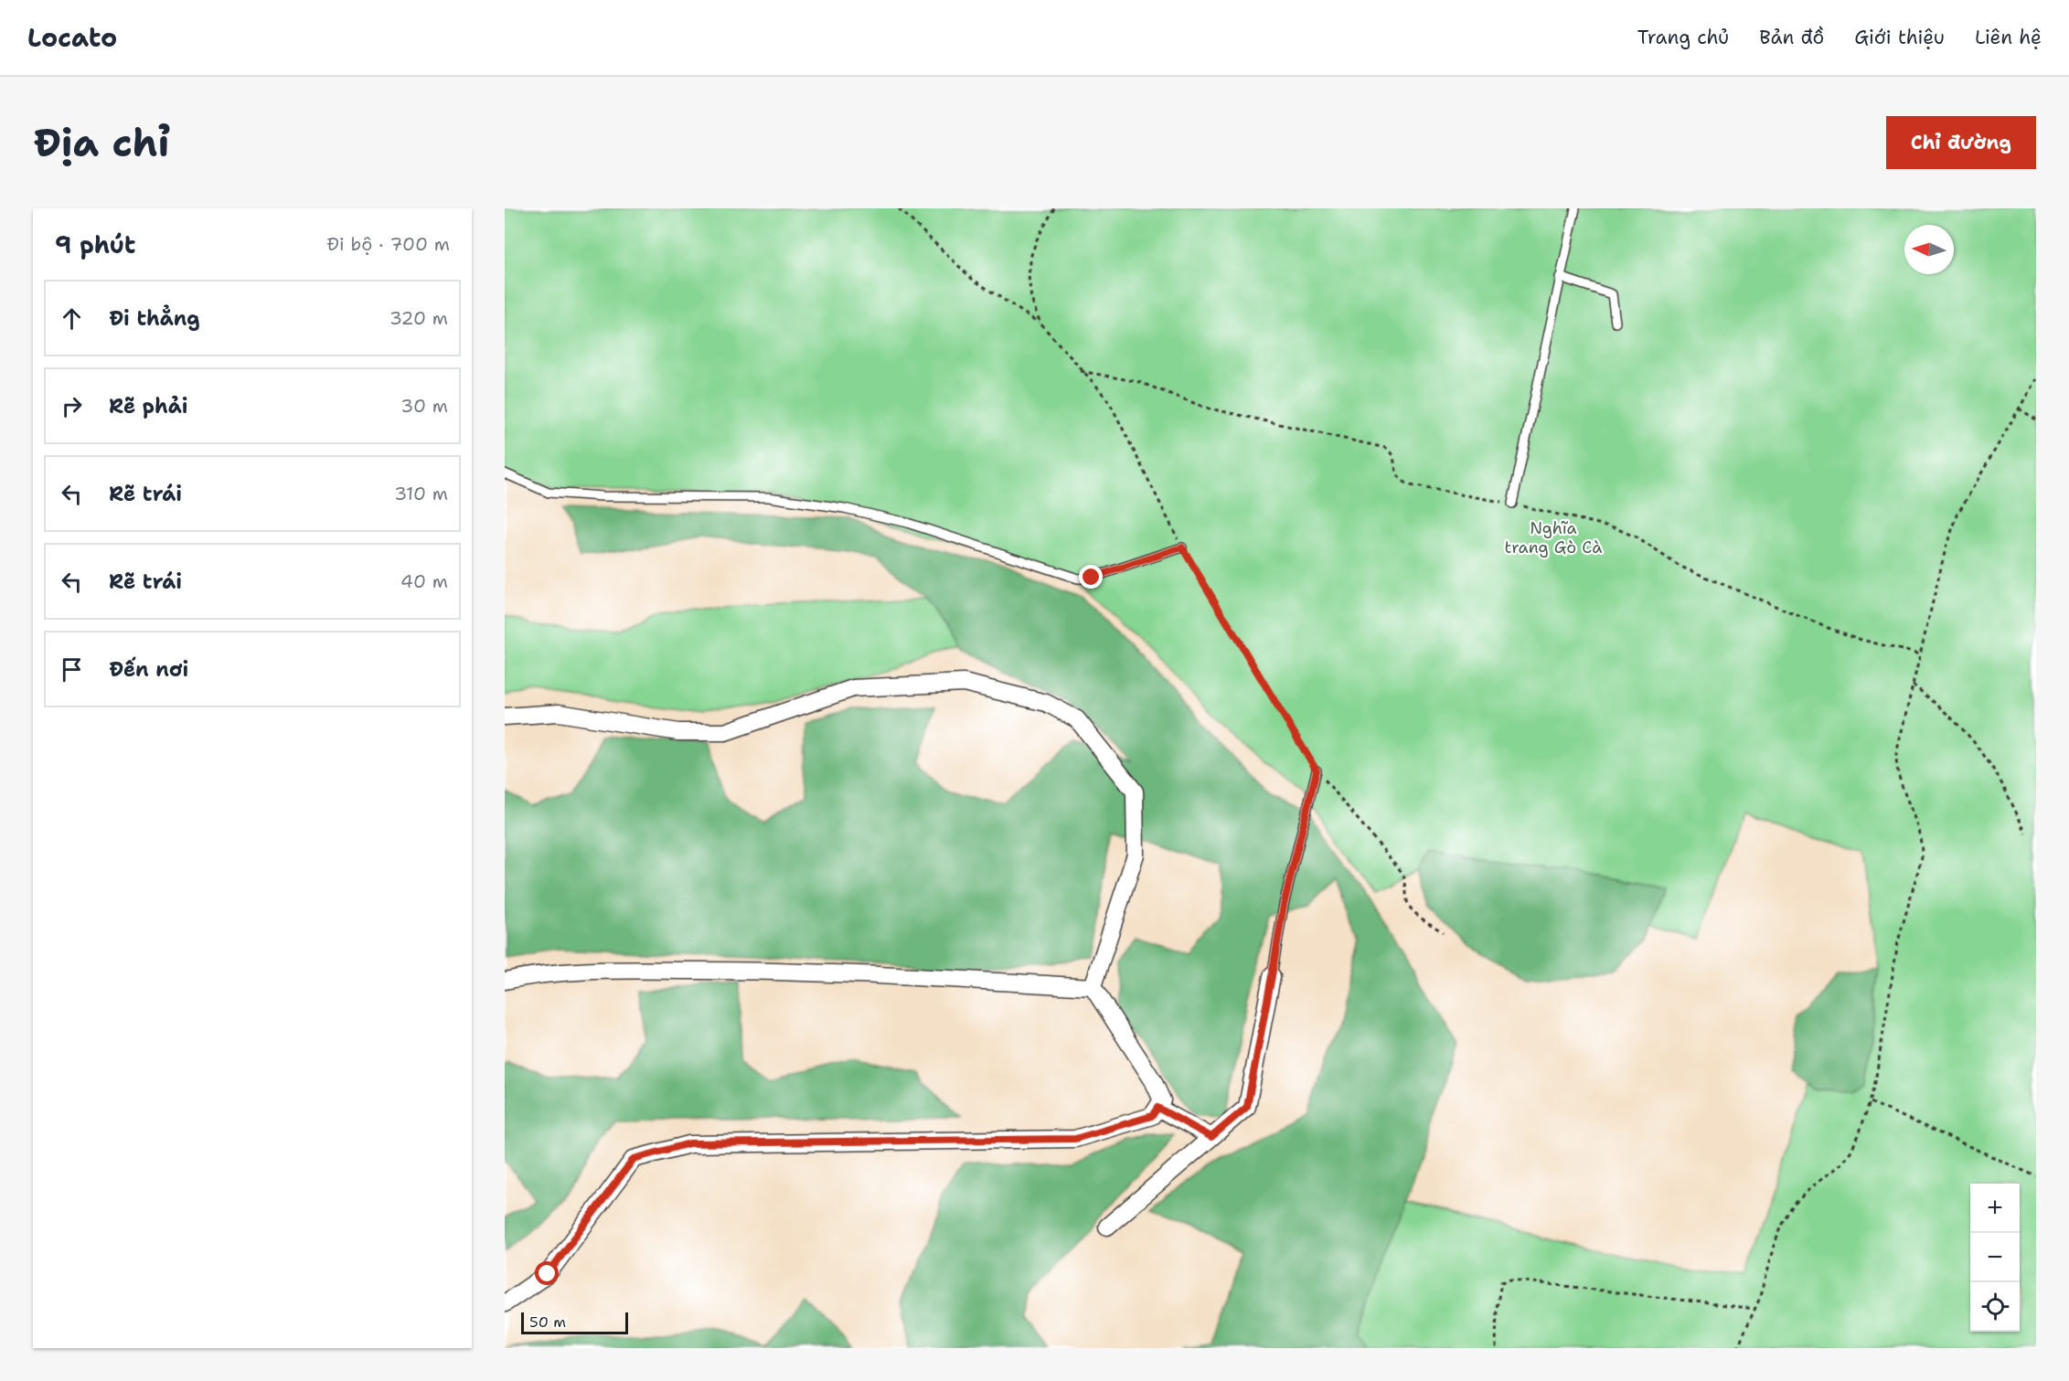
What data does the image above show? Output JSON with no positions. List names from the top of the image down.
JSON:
{
  "parks": ["Nghĩa trang Gò Cà"],
  "scale_bar": "50 m",
  "north": "left",
  "page": {
    "header": "Locato",
    "nav": [
      "Trang chủ",
      "Bản đồ",
      "Giới thiệu",
      "Liên hệ"
    ],
    "buttons": "Chỉ đường",
    "title": "Địa chỉ",
    "heading": ["9 phút", "Đi bộ · 700 m"],
    "list": [
      ["Đi thẳng", "320 m"],
      ["Rẽ phải", "30 m"],
      ["Rẽ trái", "310 m"],
      ["Rẽ trái", "40 m"],
      "Đến nơi"
    ],
    "map_buttons": ["+", "−"],
    "scale": "50 m"
  }
}
